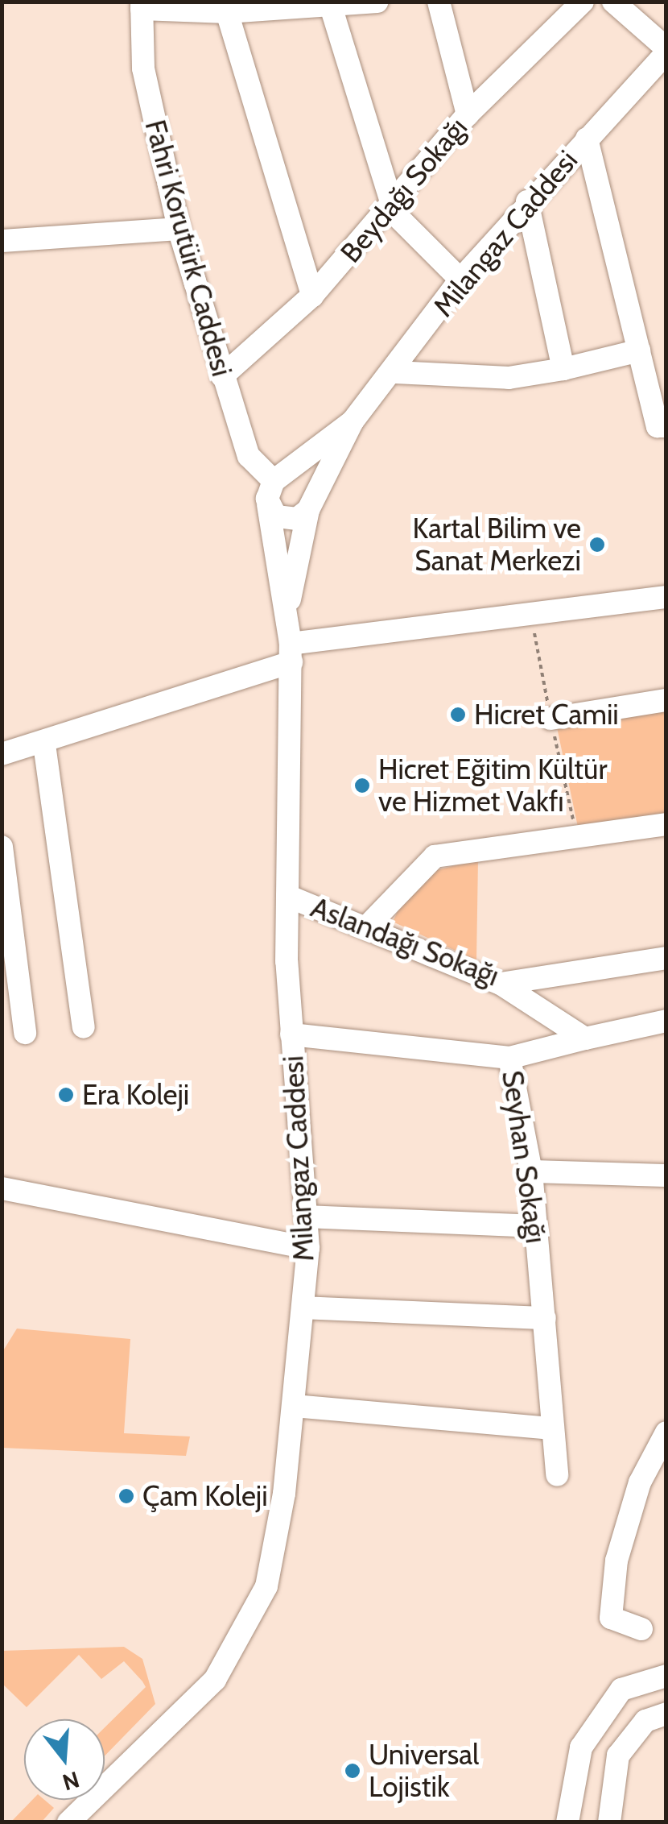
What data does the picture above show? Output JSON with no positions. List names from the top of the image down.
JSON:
{
  "streets": {
    "street": [
      "Beydağı Sokağı",
      "Milangaz Caddesi",
      "Fahri Korutürk Caddesi",
      "Aslandağı Sokağı",
      "Seyhan Sokağı"
    ]
  },
  "crossings": [
    ["Beydağı Sokağı", "Fahri Korutürk Caddesi"],
    ["Milangaz Caddesi", "Fahri Korutürk Caddesi"],
    ["Milangaz Caddesi", "Aslandağı Sokağı"],
    ["Milangaz Caddesi", "Seyhan Sokağı"]
  ],
  "places": [
    "Kartal Bilim ve Sanat Merkezi",
    "Hicret Camii",
    "Hicret Eğitim Kültür ve Hizmet Vakfı",
    "Era Koleji",
    "Çam Koleji",
    "Universal Lojistik"
  ],
  "north": "bottom"
}
